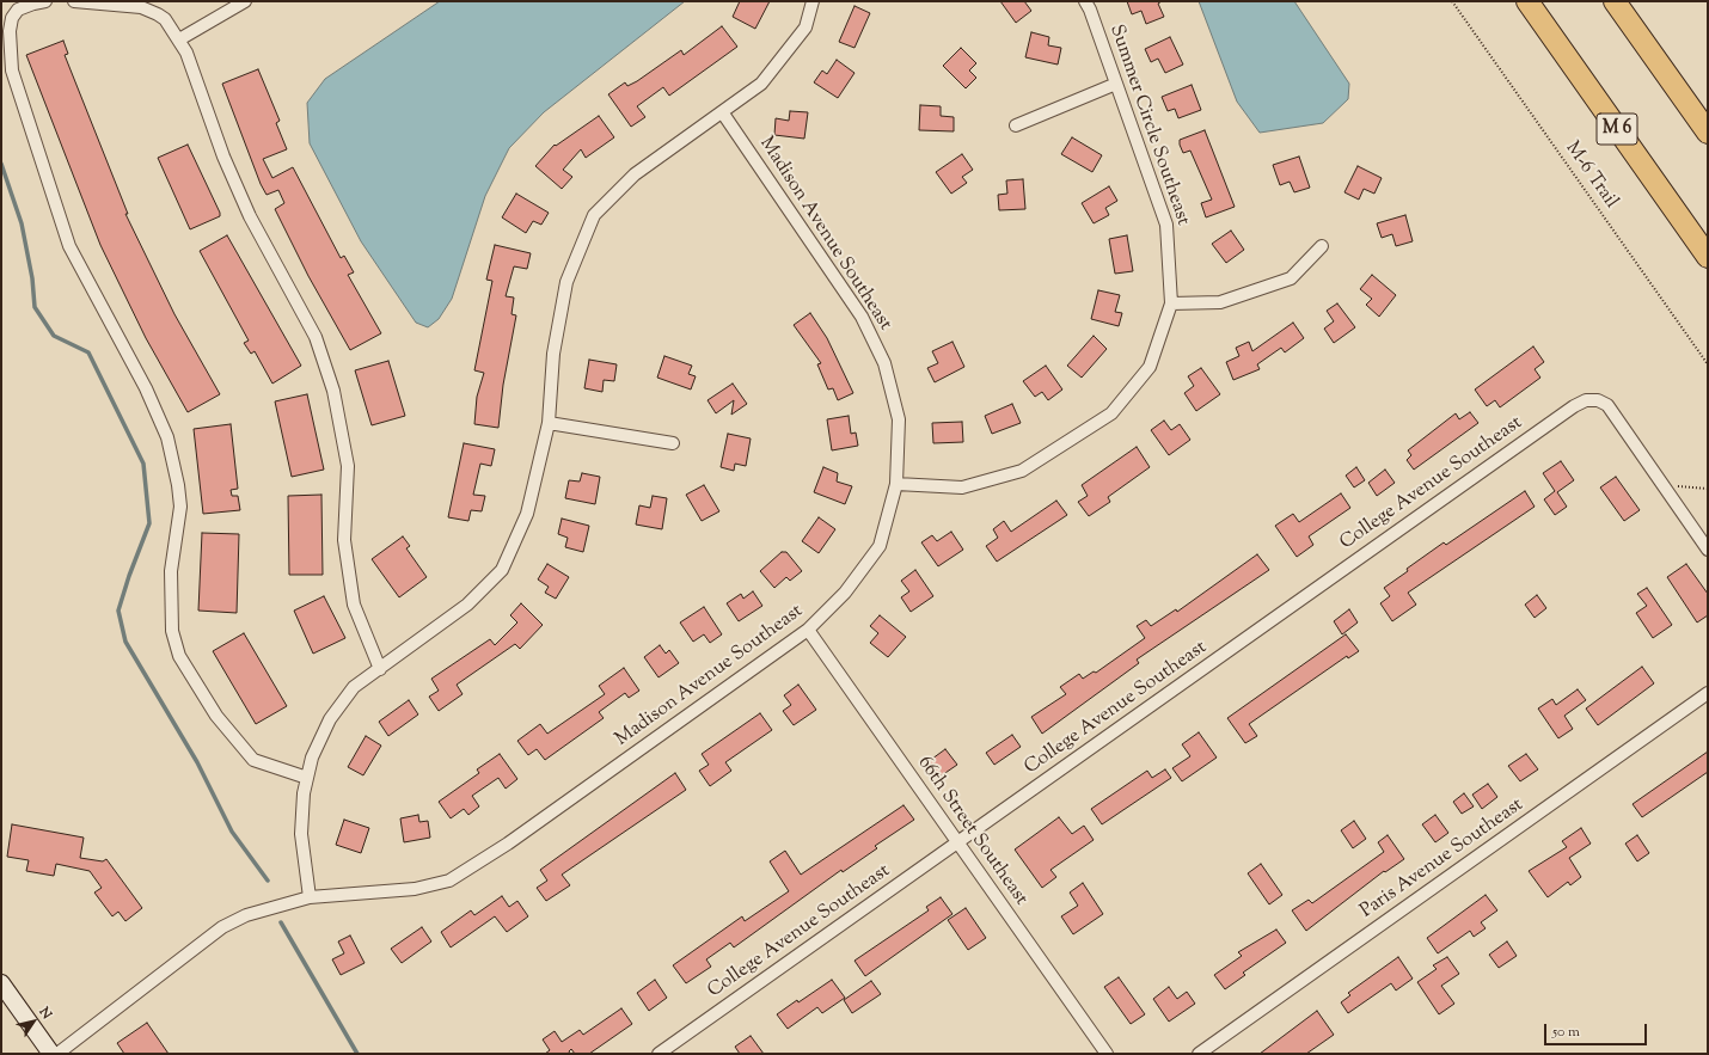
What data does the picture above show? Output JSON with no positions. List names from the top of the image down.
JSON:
{
  "streets": {
    "highway": ["M 6"],
    "street": [
      "Summer Circle Southeast",
      "Madison Avenue Southeast",
      "College Avenue Southeast",
      "66th Street Southeast",
      "Paris Avenue Southeast"
    ],
    "path": ["M-6 Trail"]
  },
  "crossings": [
    ["Summer Circle Southeast", "Madison Avenue Southeast"],
    ["Madison Avenue Southeast", "66th Street Southeast"],
    ["College Avenue Southeast", "66th Street Southeast"]
  ],
  "scale_bar": "50 m",
  "north": "top right"
}
